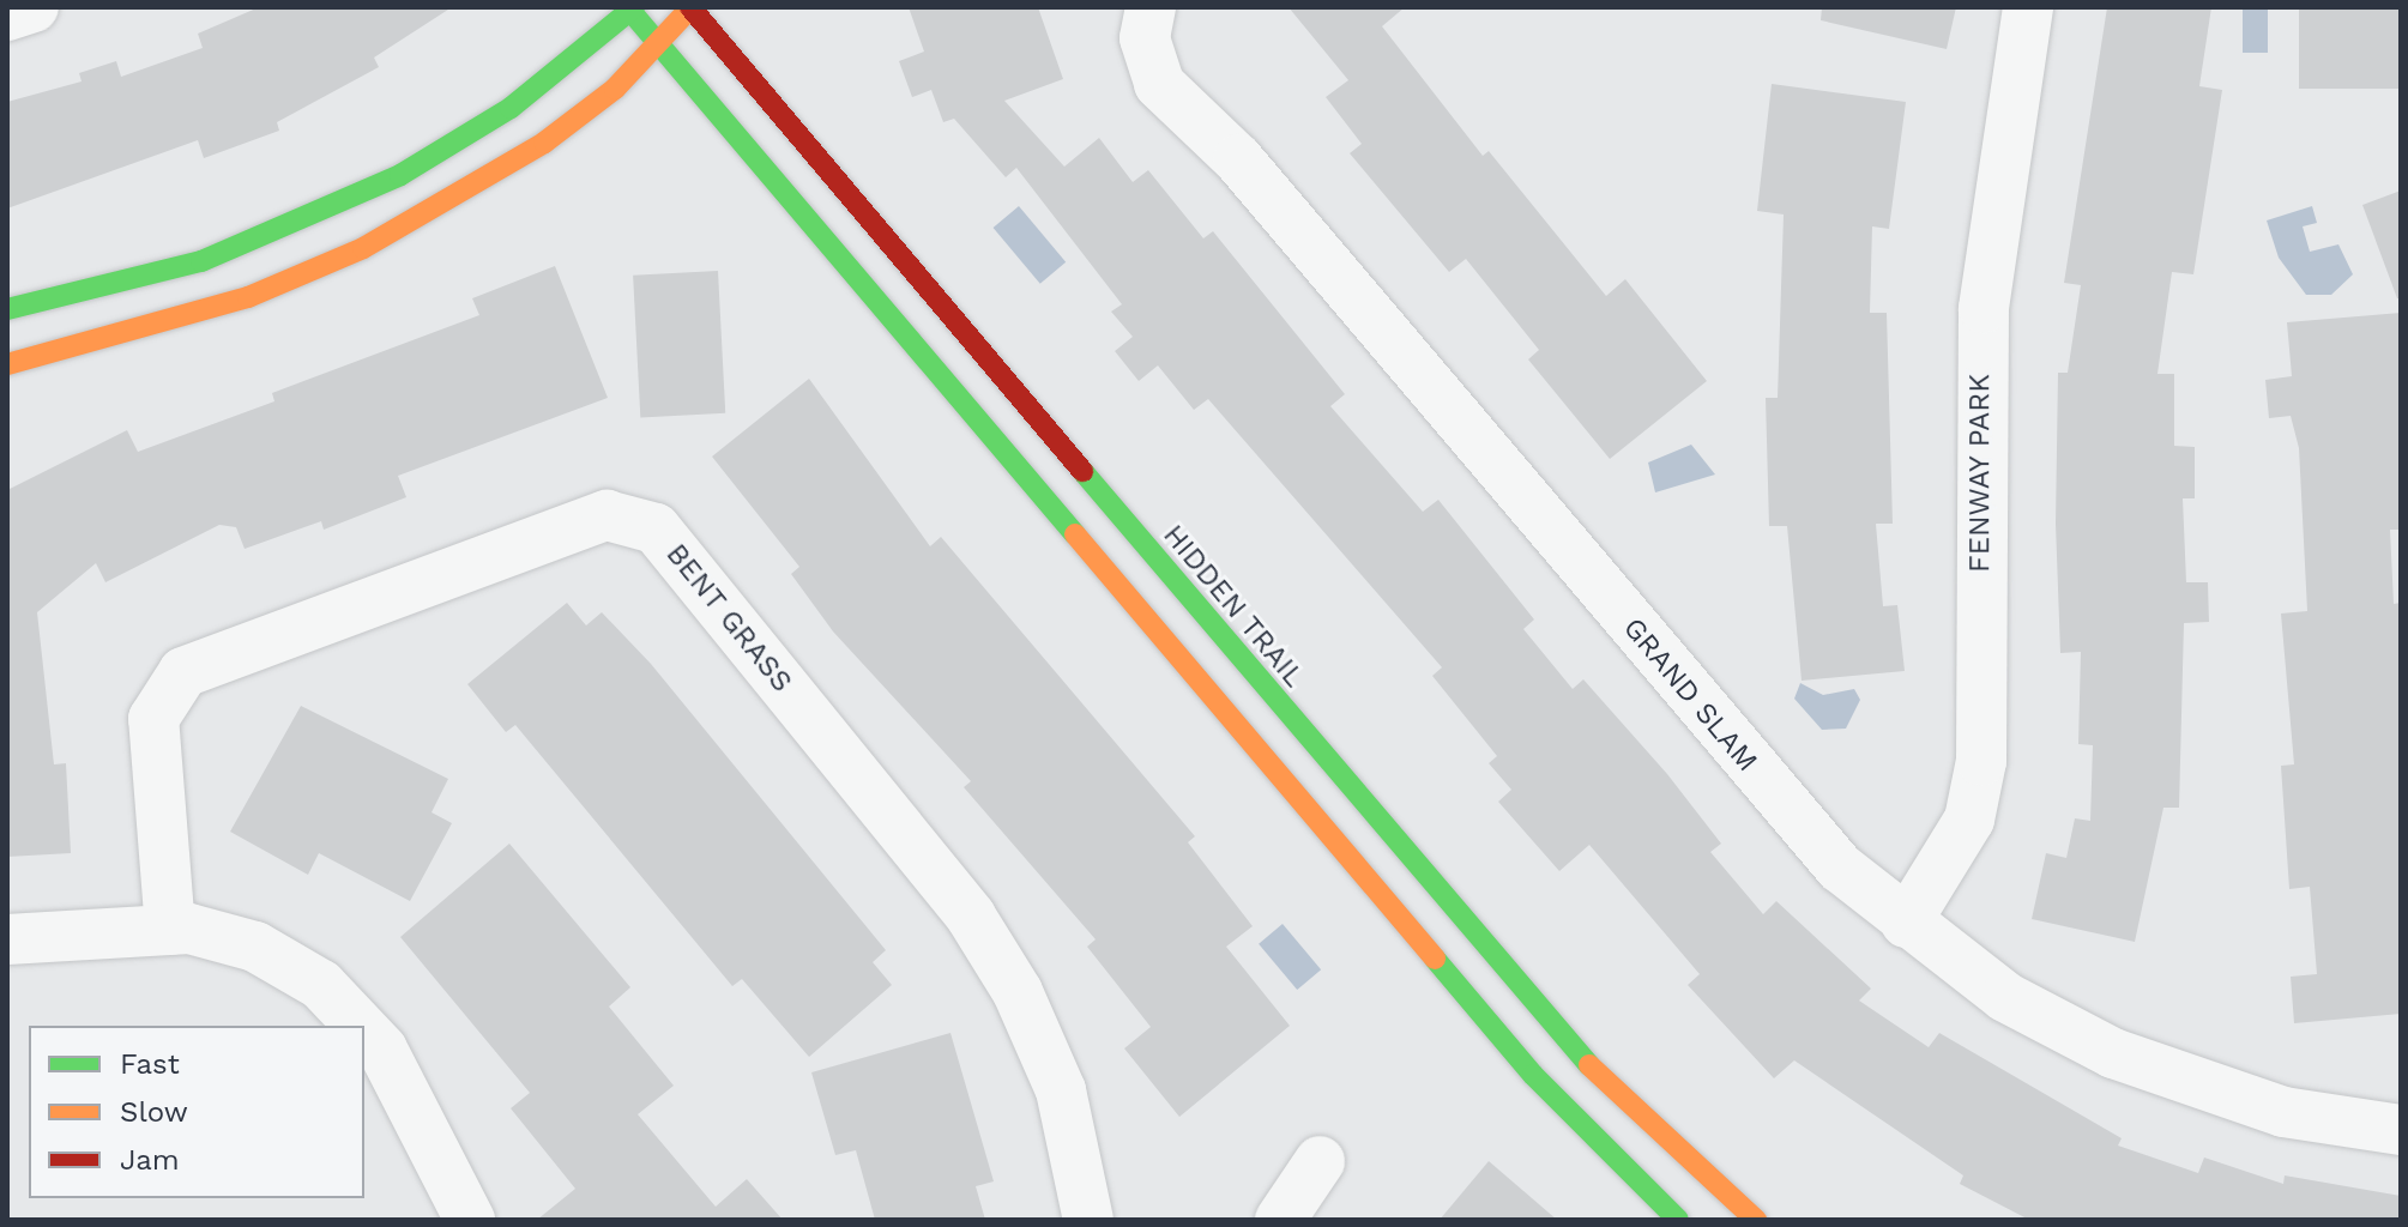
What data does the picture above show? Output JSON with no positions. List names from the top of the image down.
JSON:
{
  "streets": {
    "street": [
      "FENWAY PARK",
      "HIDDEN TRAIL",
      "BENT GRASS",
      "GRAND SLAM"
    ]
  },
  "crossings": [
    ["FENWAY PARK", "GRAND SLAM"]
  ],
  "legend": ["Fast", "Slow", "Jam"]
}
